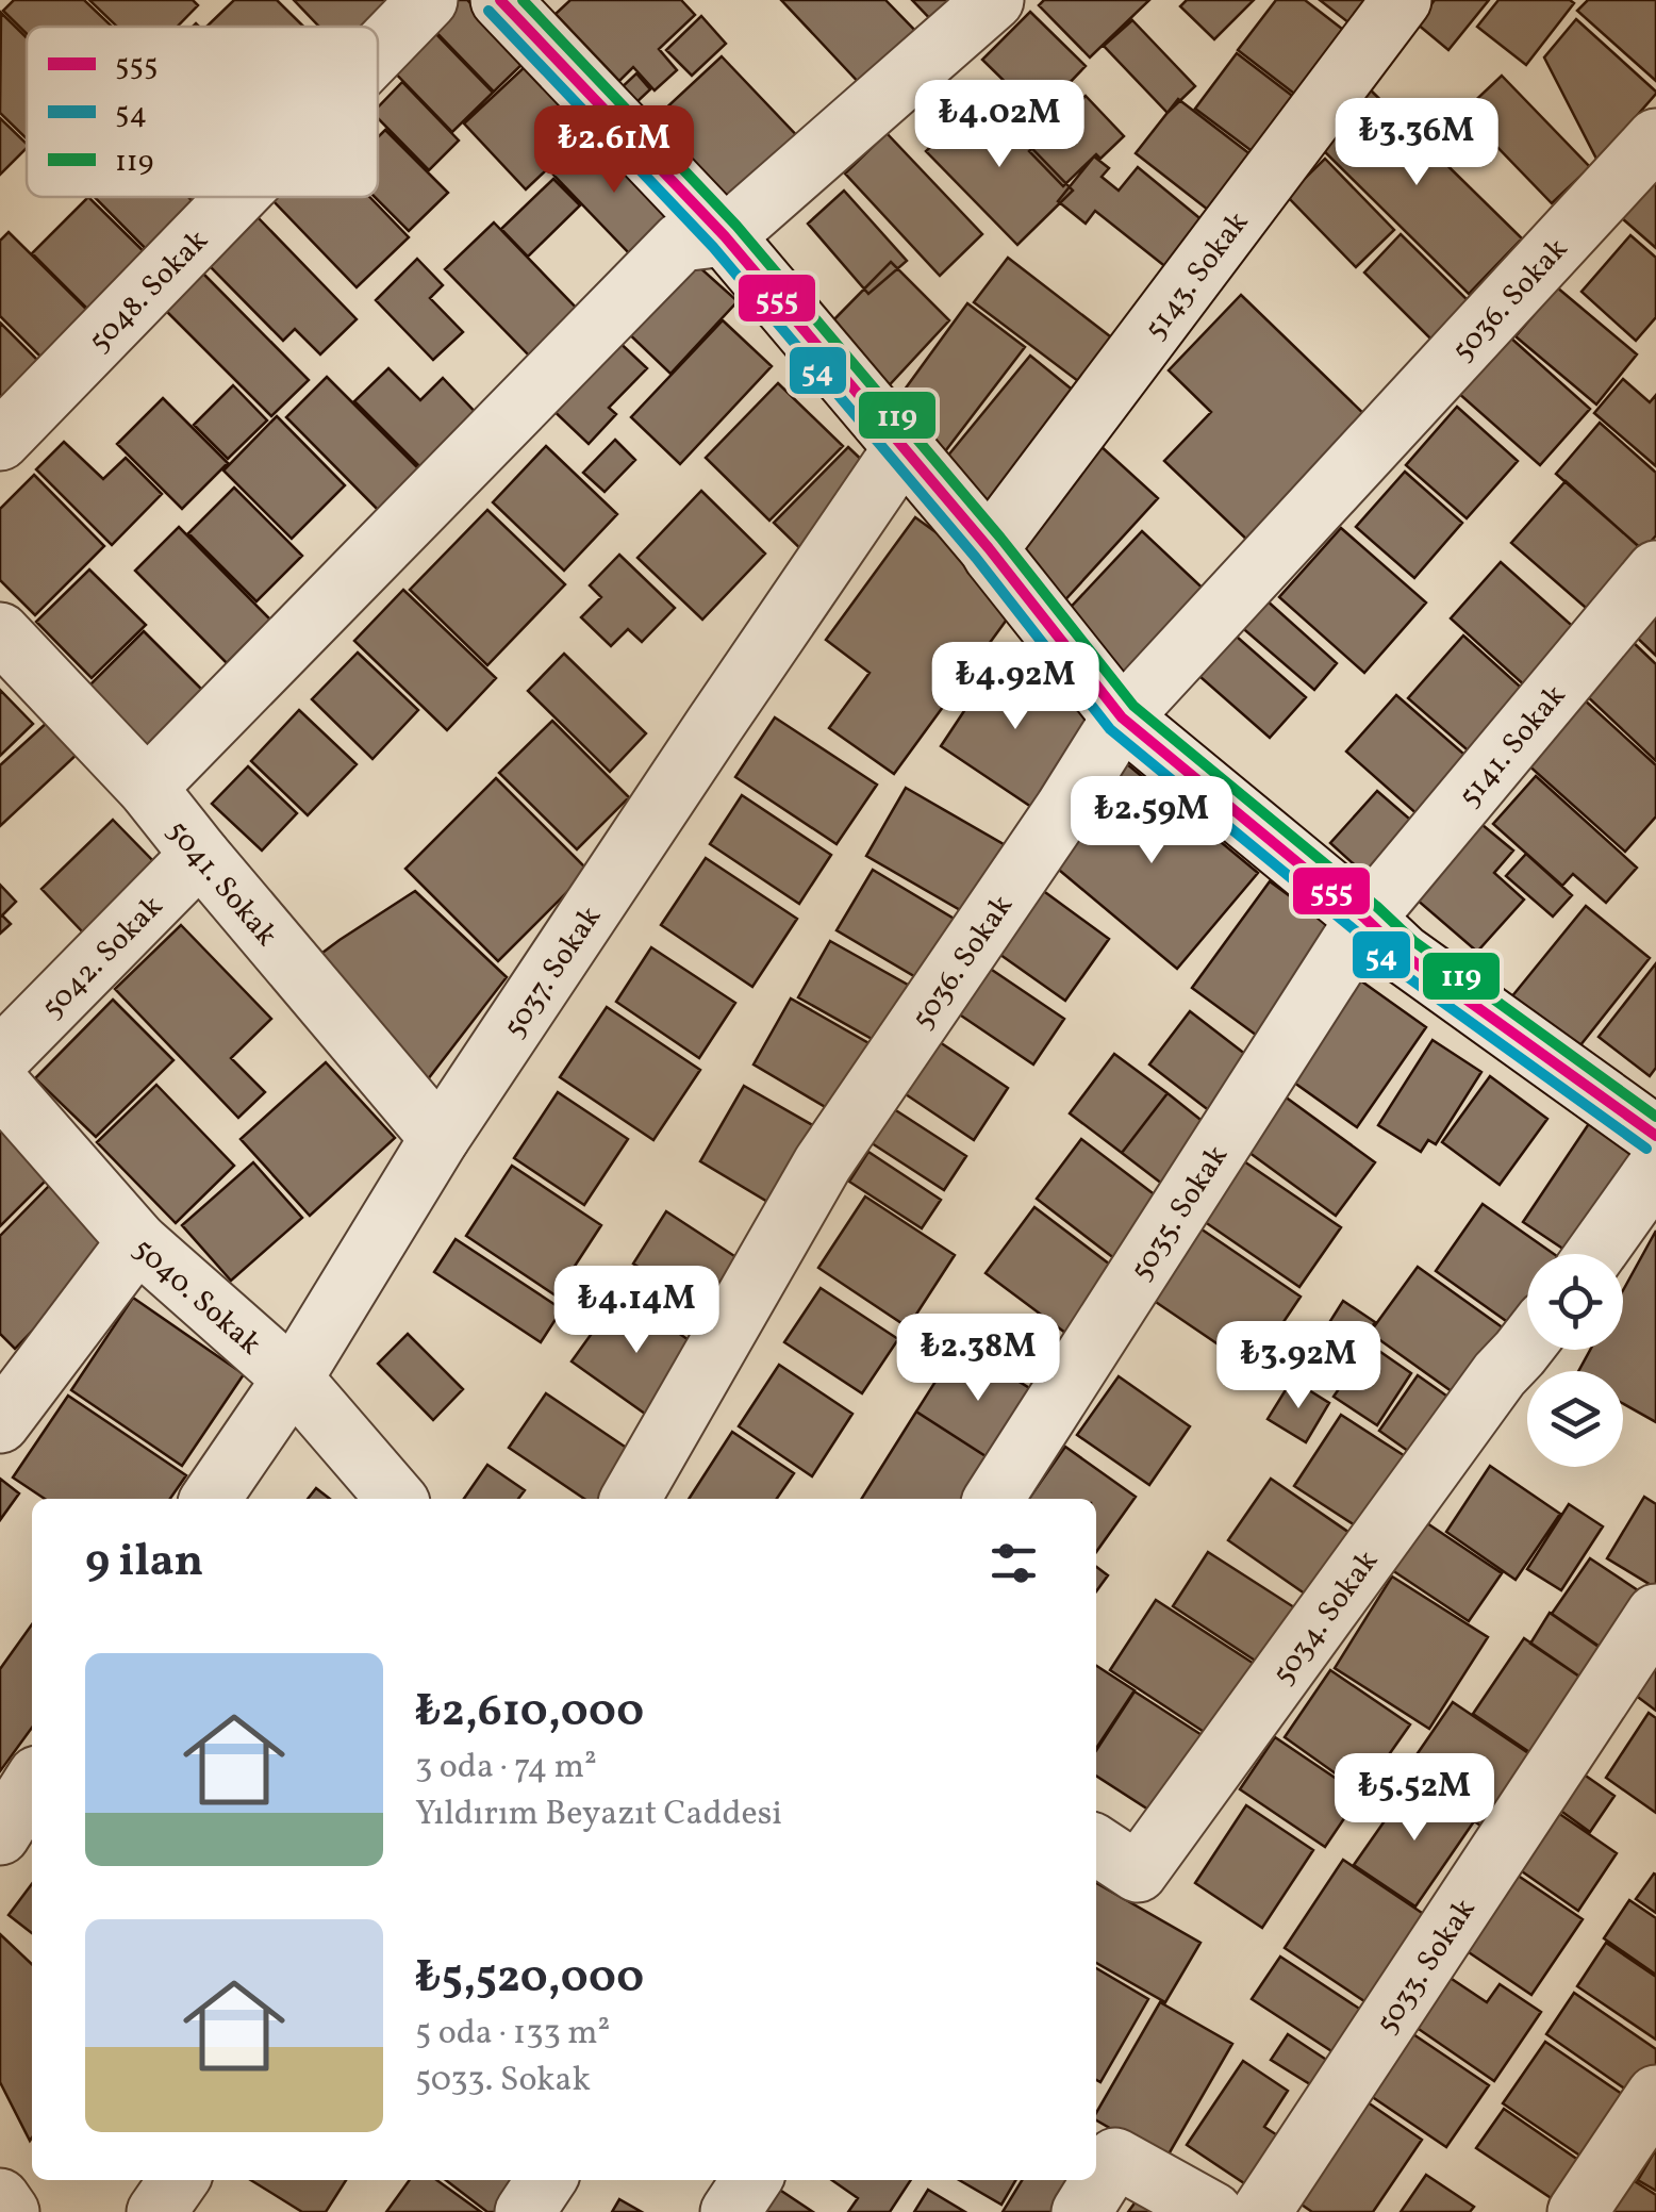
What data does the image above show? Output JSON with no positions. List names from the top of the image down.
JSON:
{
  "streets": {
    "street": [
      "5143. Sokak",
      "5048. Sokak",
      "5036. Sokak",
      "5141. Sokak",
      "5041. Sokak",
      "5042. Sokak",
      "5037. Sokak",
      "5035. Sokak",
      "5040. Sokak",
      "5034. Sokak",
      "5033. Sokak"
    ]
  },
  "crossings": [
    ["5141. Sokak", "5035. Sokak"],
    ["5041. Sokak", "5042. Sokak"],
    ["5041. Sokak", "5037. Sokak"],
    ["5037. Sokak", "5040. Sokak"]
  ],
  "lines": ["transit line 555", "transit line 119", "transit line 54"],
  "legend": ["555", "54", "119"],
  "page": {
    "price": [
      "₺4.02M",
      "₺3.36M",
      "₺2.61M",
      "₺4.92M",
      "₺2.59M",
      "₺4.14M",
      "₺2.38M",
      "₺3.92M",
      "₺5.52M"
    ],
    "heading": "9 ilan",
    "list": [
      {
        "name": "₺2,610,000",
        "note": "3 oda · 74 m² · Yıldırım Beyazıt Caddesi"
      },
      {
        "name": "₺5,520,000",
        "note": "5 oda · 133 m² · 5033. Sokak"
      }
    ]
  }
}
